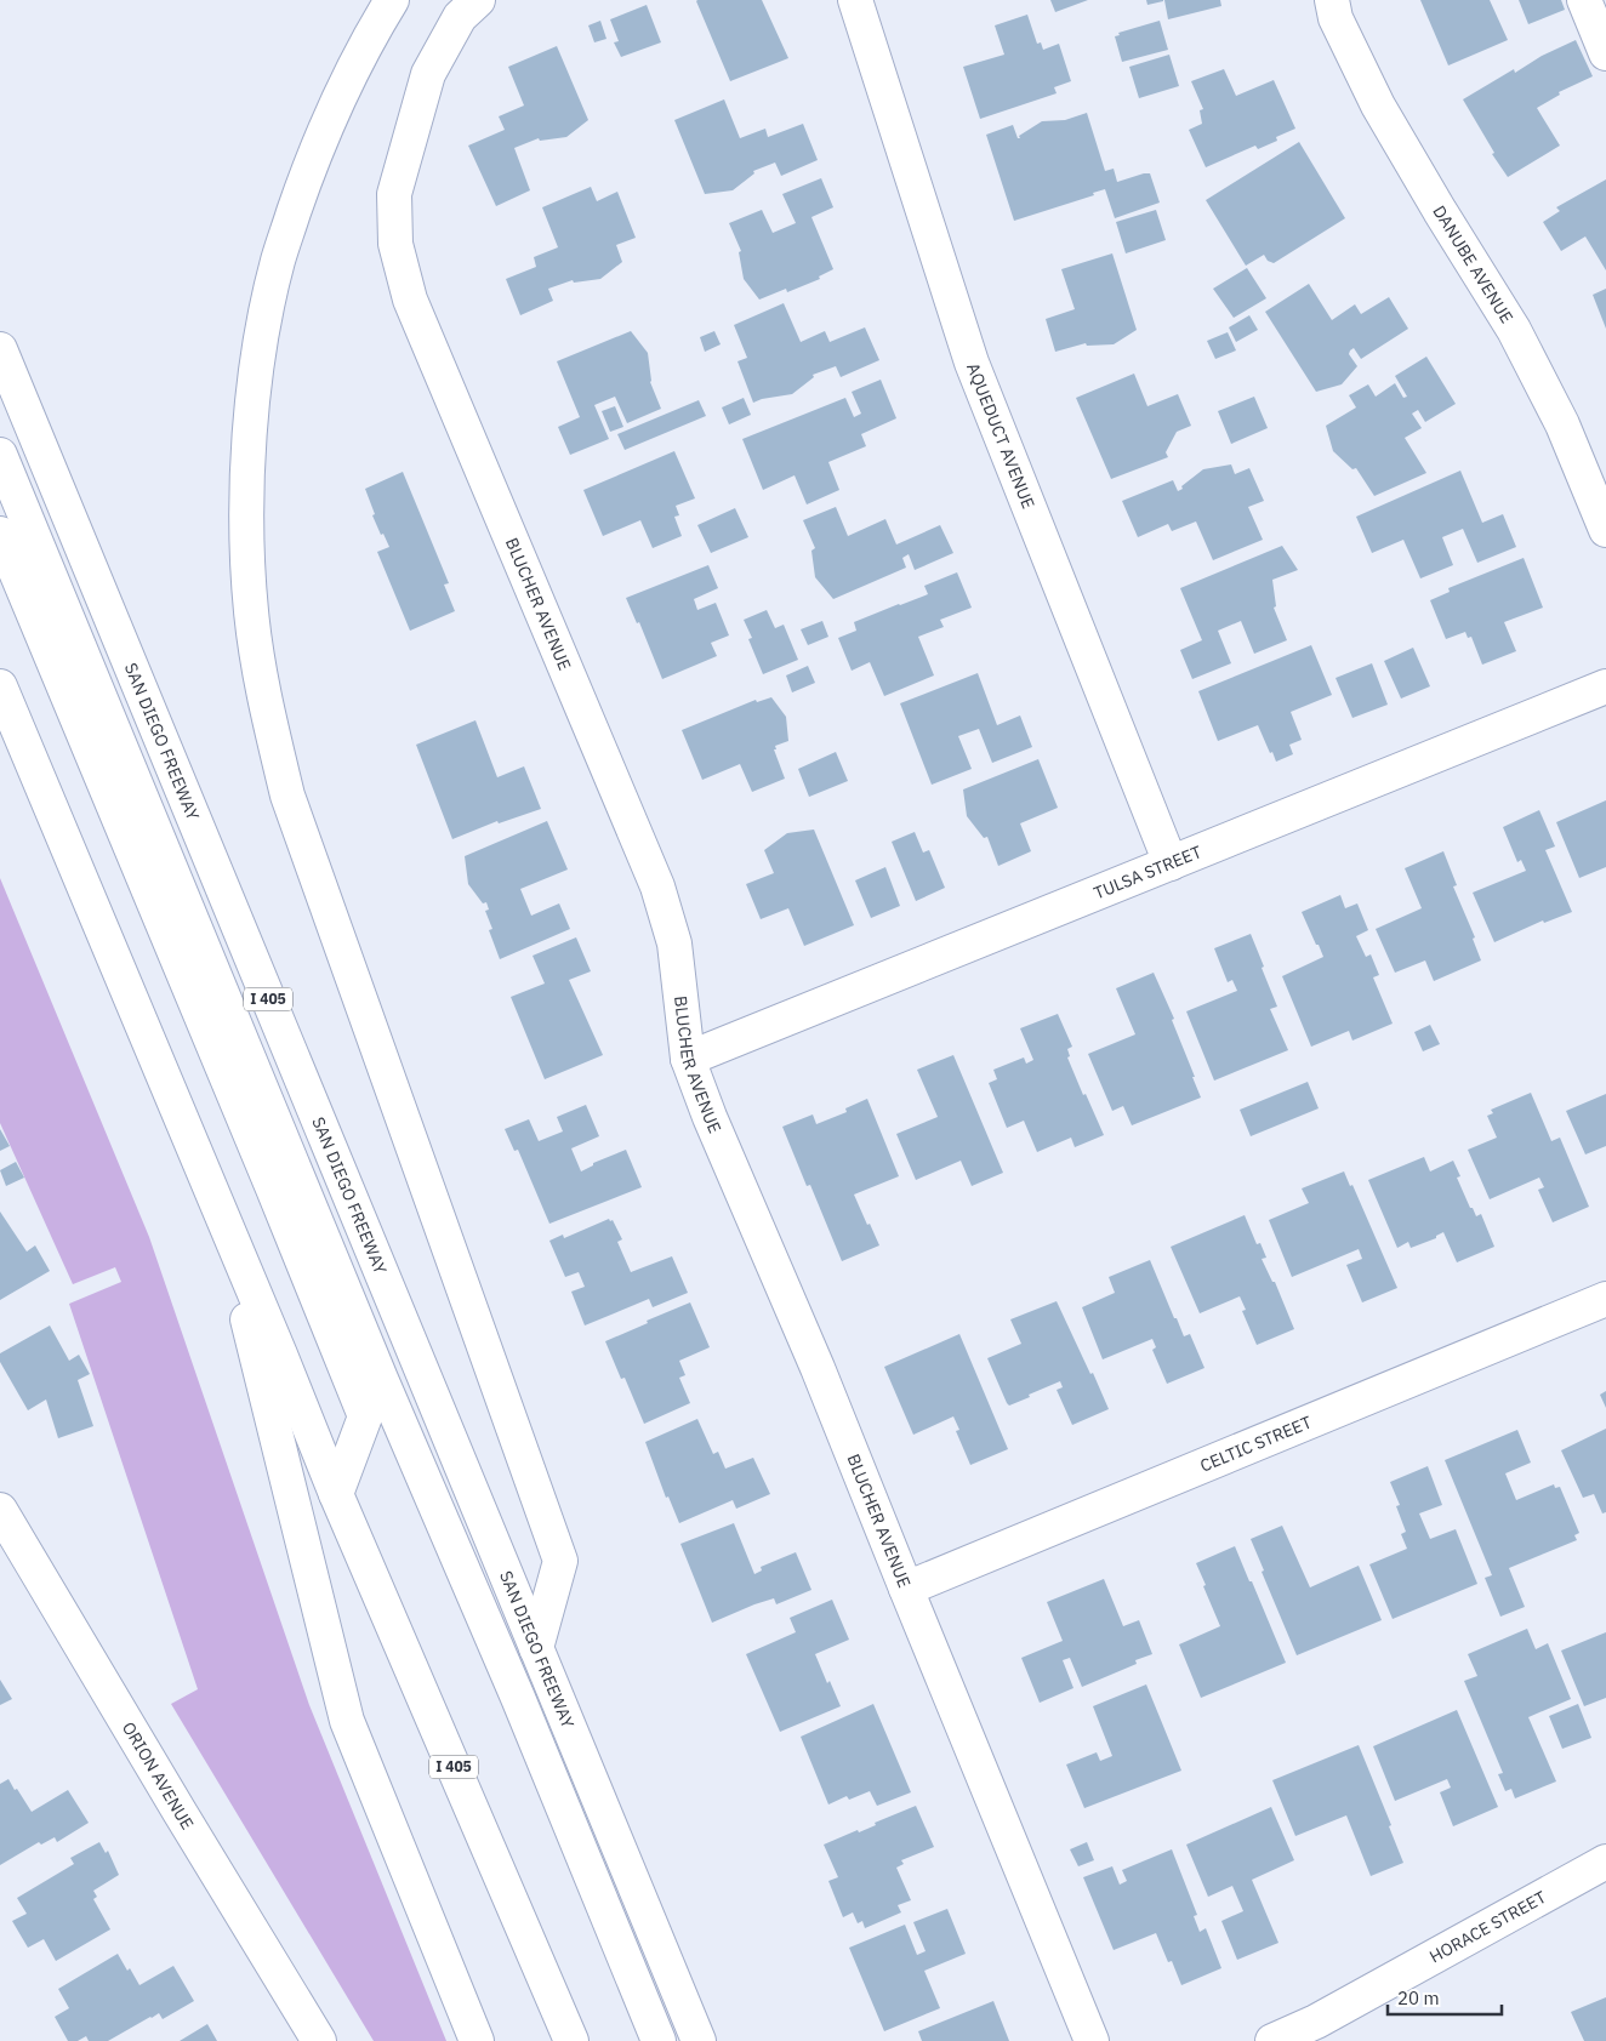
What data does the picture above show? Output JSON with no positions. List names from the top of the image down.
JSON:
{
  "streets": {
    "main road": [
      "DANUBE AVENUE",
      "AQUEDUCT AVENUE",
      "BLUCHER AVENUE",
      "SAN DIEGO FREEWAY",
      "TULSA STREET",
      "I 405",
      "CELTIC STREET",
      "ORION AVENUE",
      "HORACE STREET"
    ]
  },
  "crossings": [
    ["AQUEDUCT AVENUE", "TULSA STREET"],
    ["BLUCHER AVENUE", "TULSA STREET"],
    ["BLUCHER AVENUE", "CELTIC STREET"]
  ],
  "scale_bar": "20 m"
}
